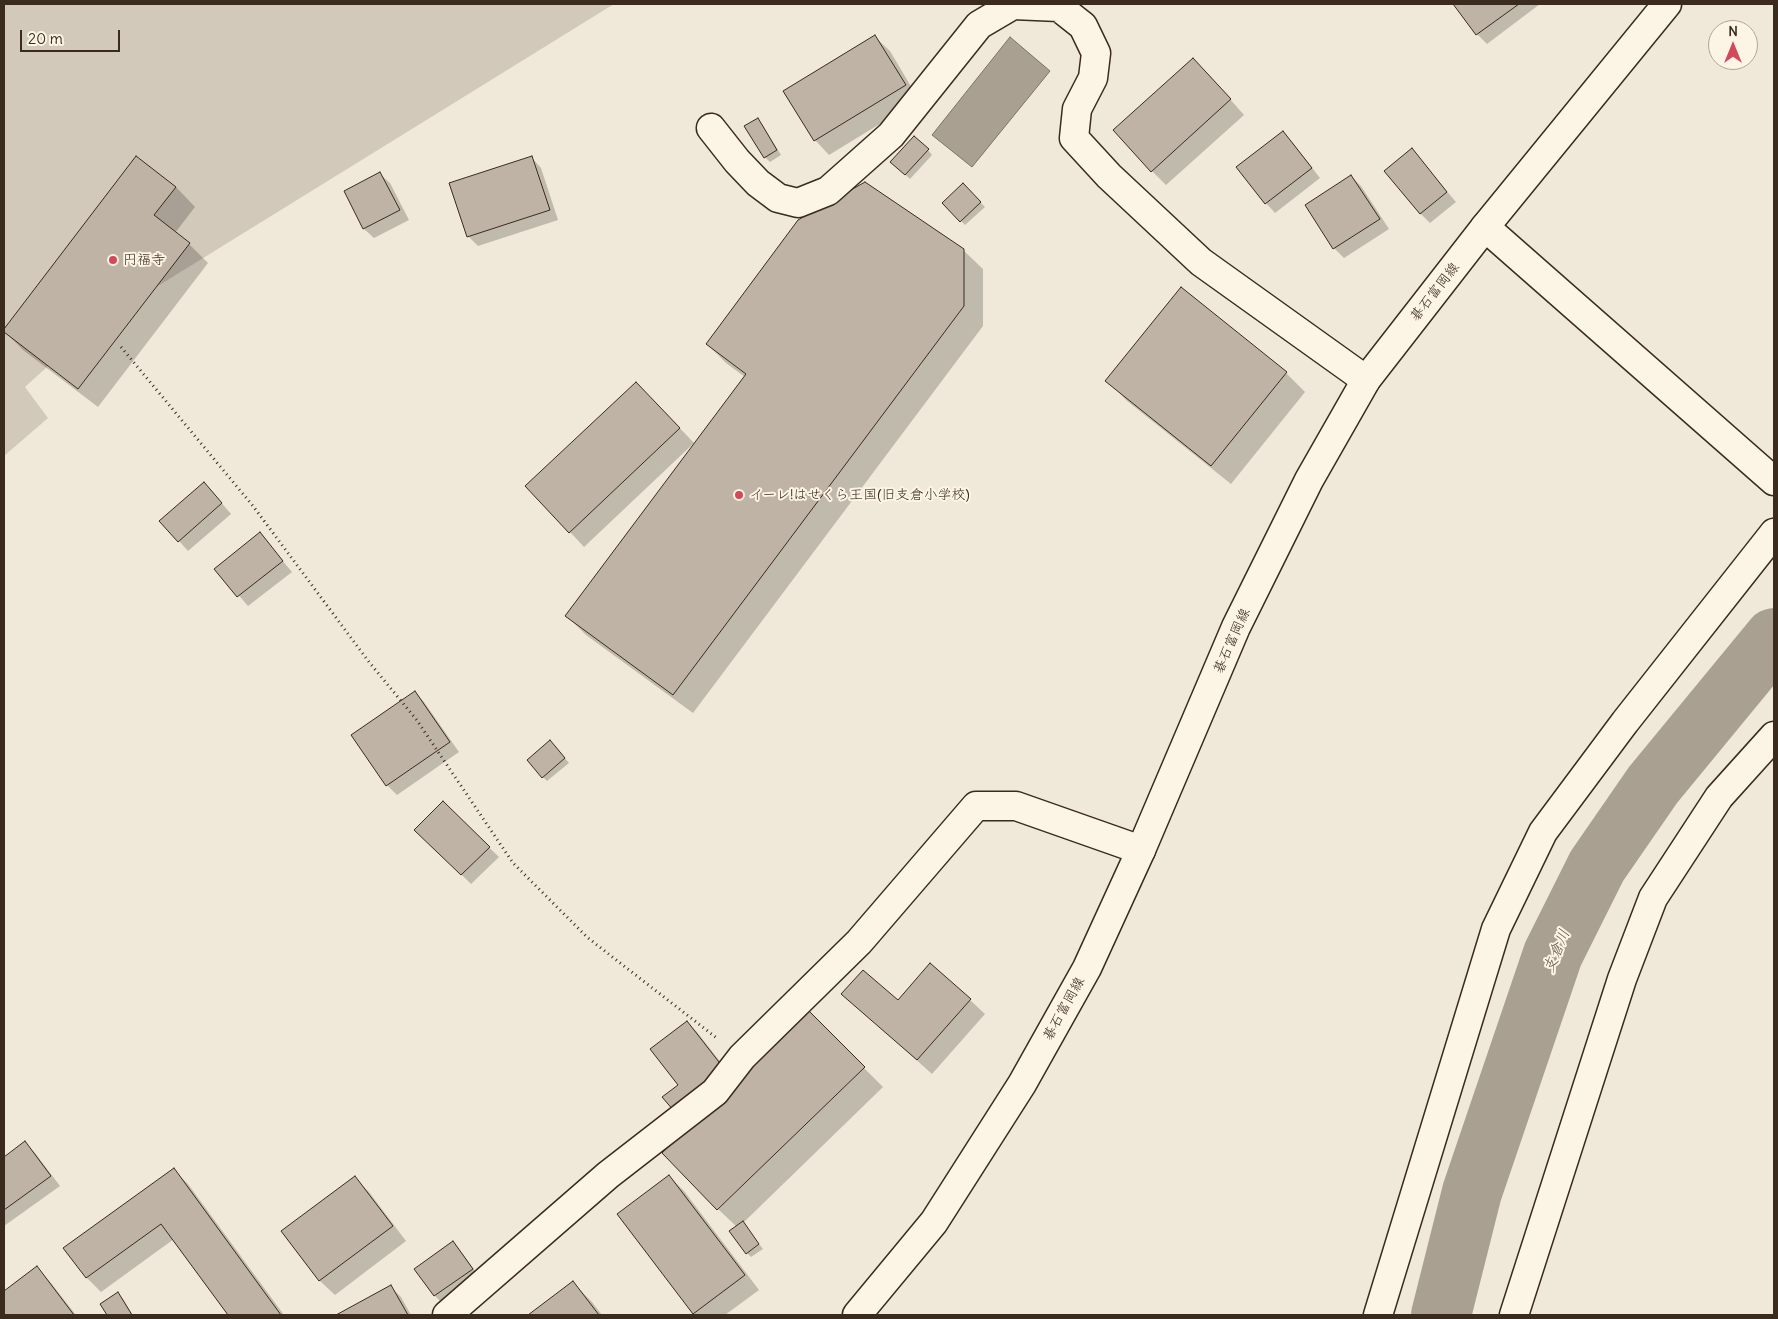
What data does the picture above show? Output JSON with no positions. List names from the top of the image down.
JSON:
{
  "streets": {
    "street": ["碁石富岡線"]
  },
  "water": ["支倉川"],
  "places": ["円福寺", "イーレ!はせくら王国(旧支倉小学校)"],
  "scale_bar": "20 m",
  "north": "top"
}
